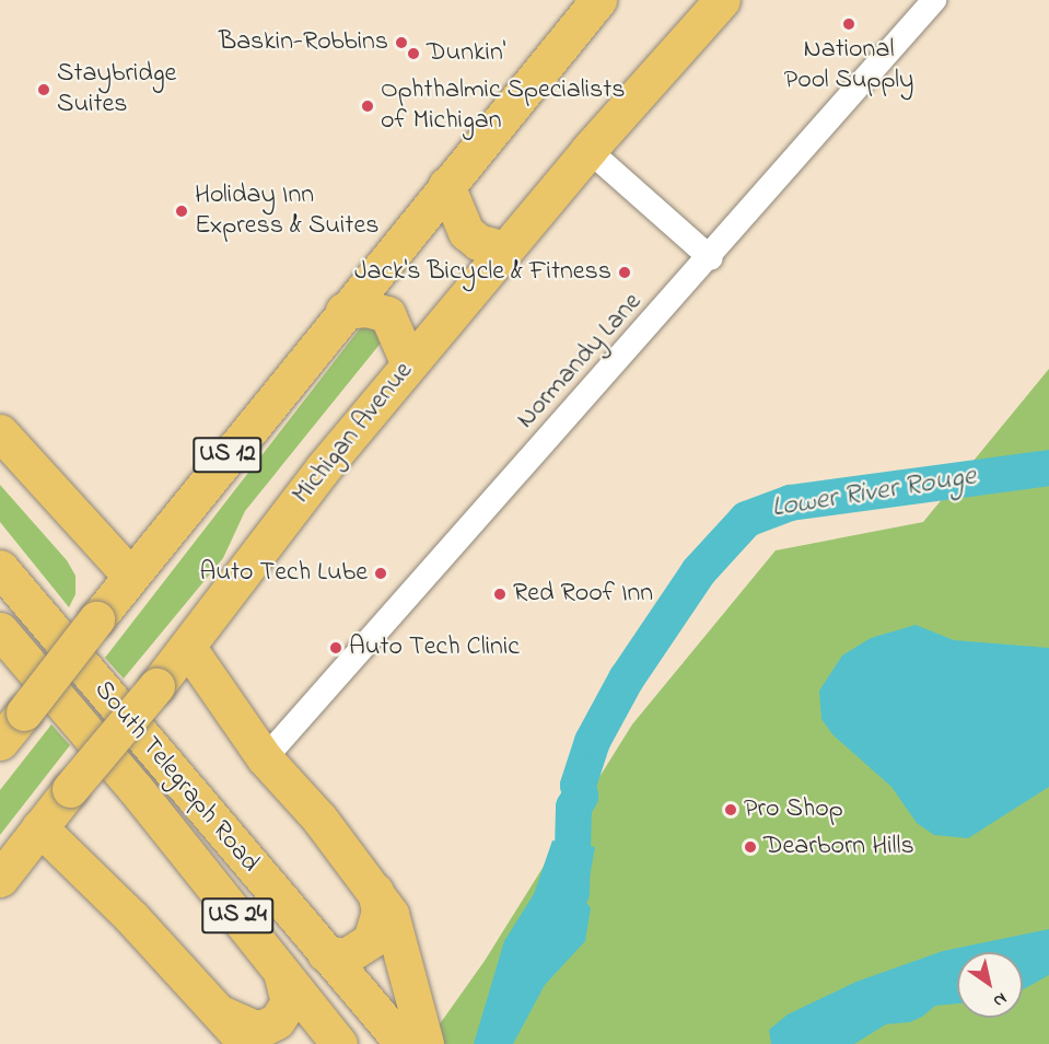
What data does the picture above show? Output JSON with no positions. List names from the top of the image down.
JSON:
{
  "streets": {
    "main road": [
      "Michigan Avenue",
      "US 12",
      "South Telegraph Road",
      "US 24"
    ],
    "street": ["Normandy Lane"]
  },
  "water": ["Lower River Rouge"],
  "places": [
    "National Pool Supply",
    "Baskin-Robbins",
    "Dunkin'",
    "Staybridge Suites",
    "Ophthalmic Specialists of Michigan",
    "Holiday Inn Express & Suites",
    "Jack's Bicycle & Fitness",
    "Auto Tech Lube",
    "Red Roof Inn",
    "Auto Tech Clinic",
    "Pro Shop",
    "Dearborn Hills"
  ],
  "north": "bottom right"
}
